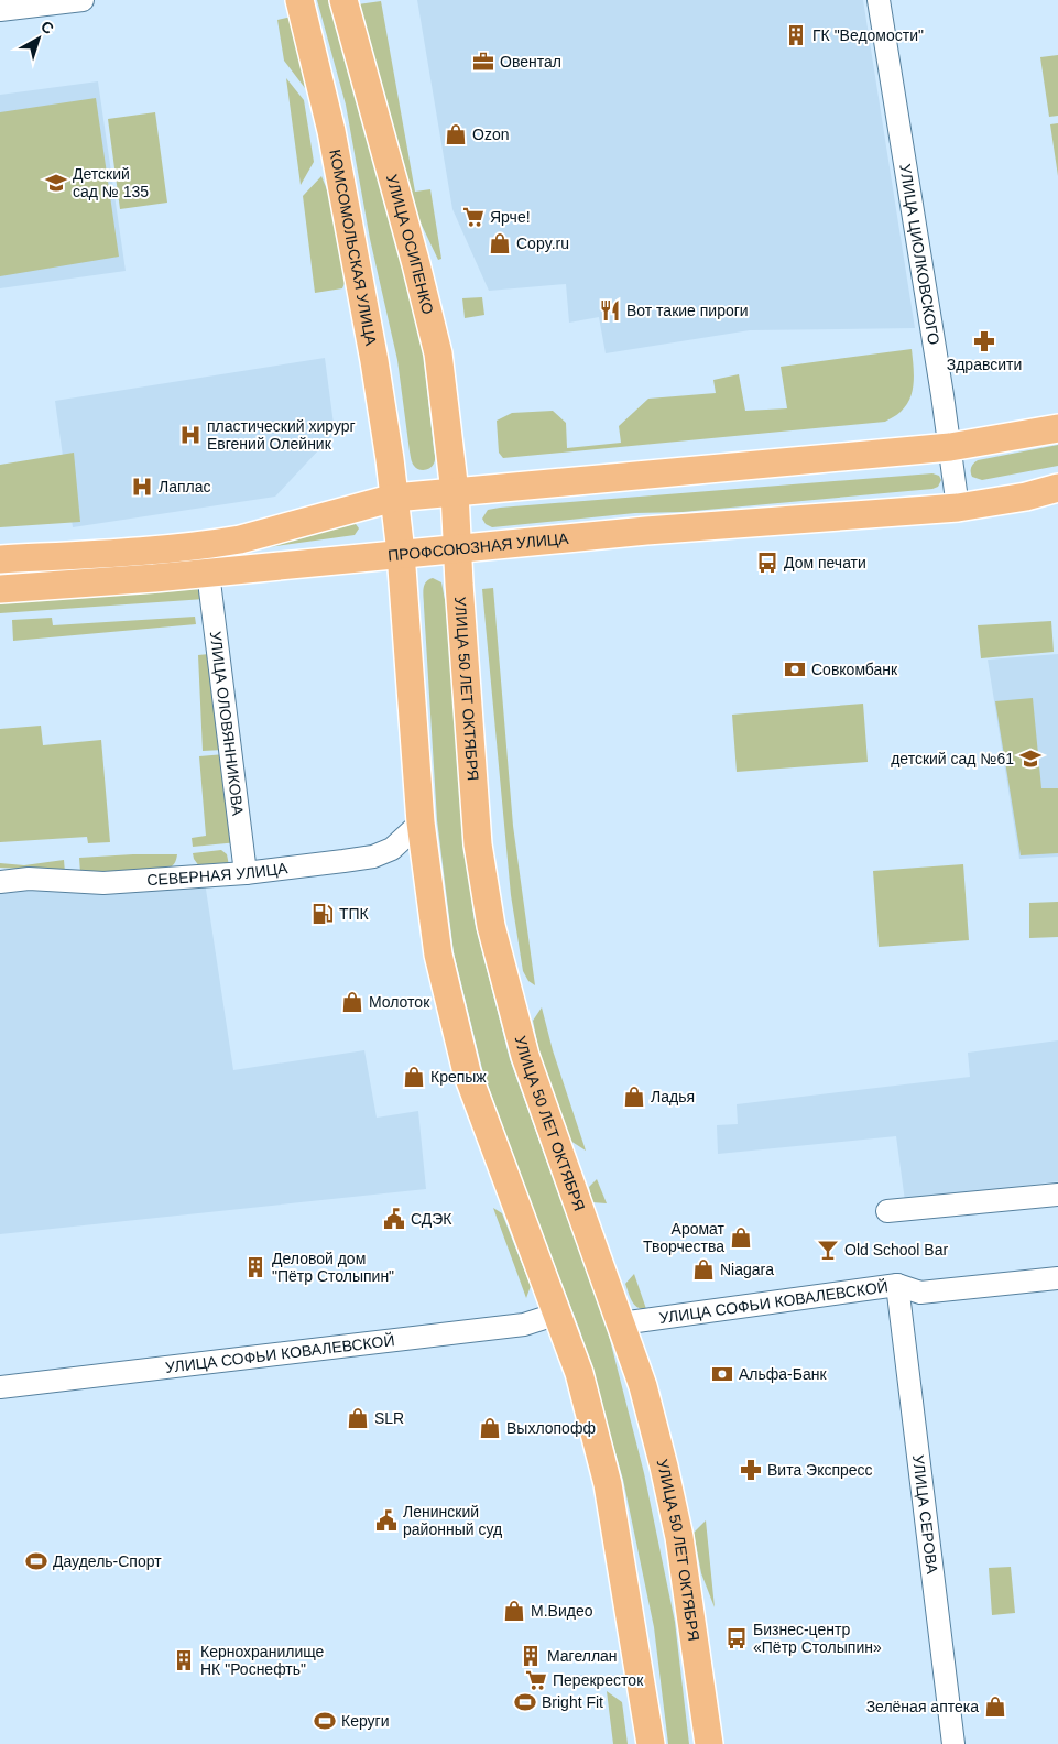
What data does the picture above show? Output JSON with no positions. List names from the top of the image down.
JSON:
{
  "streets": {
    "main road": [
      "УЛИЦА ОСИПЕНКО",
      "КОМСОМОЛЬСКАЯ УЛИЦА",
      "ПРОФСОЮЗНАЯ УЛИЦА",
      "УЛИЦА 50 ЛЕТ ОКТЯБРЯ"
    ],
    "street": [
      "УЛИЦА ЦИОЛКОВСКОГО",
      "УЛИЦА ОЛОВЯННИКОВА",
      "СЕВЕРНАЯ УЛИЦА",
      "УЛИЦА СОФЬИ КОВАЛЕВСКОЙ",
      "УЛИЦА СЕРОВА"
    ]
  },
  "crossings": [
    ["УЛИЦА ОСИПЕНКО", "УЛИЦА 50 ЛЕТ ОКТЯБРЯ"],
    ["УЛИЦА ЦИОЛКОВСКОГО", "ПРОФСОЮЗНАЯ УЛИЦА"],
    ["ПРОФСОЮЗНАЯ УЛИЦА", "УЛИЦА 50 ЛЕТ ОКТЯБРЯ"],
    ["ПРОФСОЮЗНАЯ УЛИЦА", "УЛИЦА ОЛОВЯННИКОВА"],
    ["УЛИЦА 50 ЛЕТ ОКТЯБРЯ", "УЛИЦА СОФЬИ КОВАЛЕВСКОЙ"],
    ["УЛИЦА ОЛОВЯННИКОВА", "СЕВЕРНАЯ УЛИЦА"],
    ["УЛИЦА СОФЬИ КОВАЛЕВСКОЙ", "УЛИЦА СЕРОВА"]
  ],
  "places": {
    "building": [
      "ГК \"Ведомости\"",
      "Деловой дом \"Пётр Столыпин\"",
      "Магеллан",
      "Кернохранилище НК \"Роснефть\""
    ],
    "office": ["Овентал"],
    "shop": [
      "Ozon",
      "Copy.ru",
      "Молоток",
      "Крепыж",
      "Ладья",
      "Аромат Творчества",
      "Niagara",
      "SLR",
      "Выхлопофф",
      "М.Видео",
      "Зелёная аптека"
    ],
    "school or university": ["Детский сад № 135", "детский сад №61"],
    "supermarket": ["Ярче!", "Перекресток"],
    "restaurant": ["Вот такие пироги"],
    "pharmacy": ["Здравсити", "Вита Экспресс"],
    "hospital": ["пластический хирург Евгений Олейник", "Лаплас"],
    "bus stop": ["Дом печати", "Бизнес-центр «Пётр Столыпин»"],
    "bank": ["Совкомбанк", "Альфа-Банк"],
    "fuel station": ["ТПК"],
    "public building": ["СДЭК", "Ленинский районный суд"],
    "bar": ["Old School Bar"],
    "sports": ["Даудель-Спорт", "Bright Fit", "Керуги"]
  },
  "north": "top right"
}
